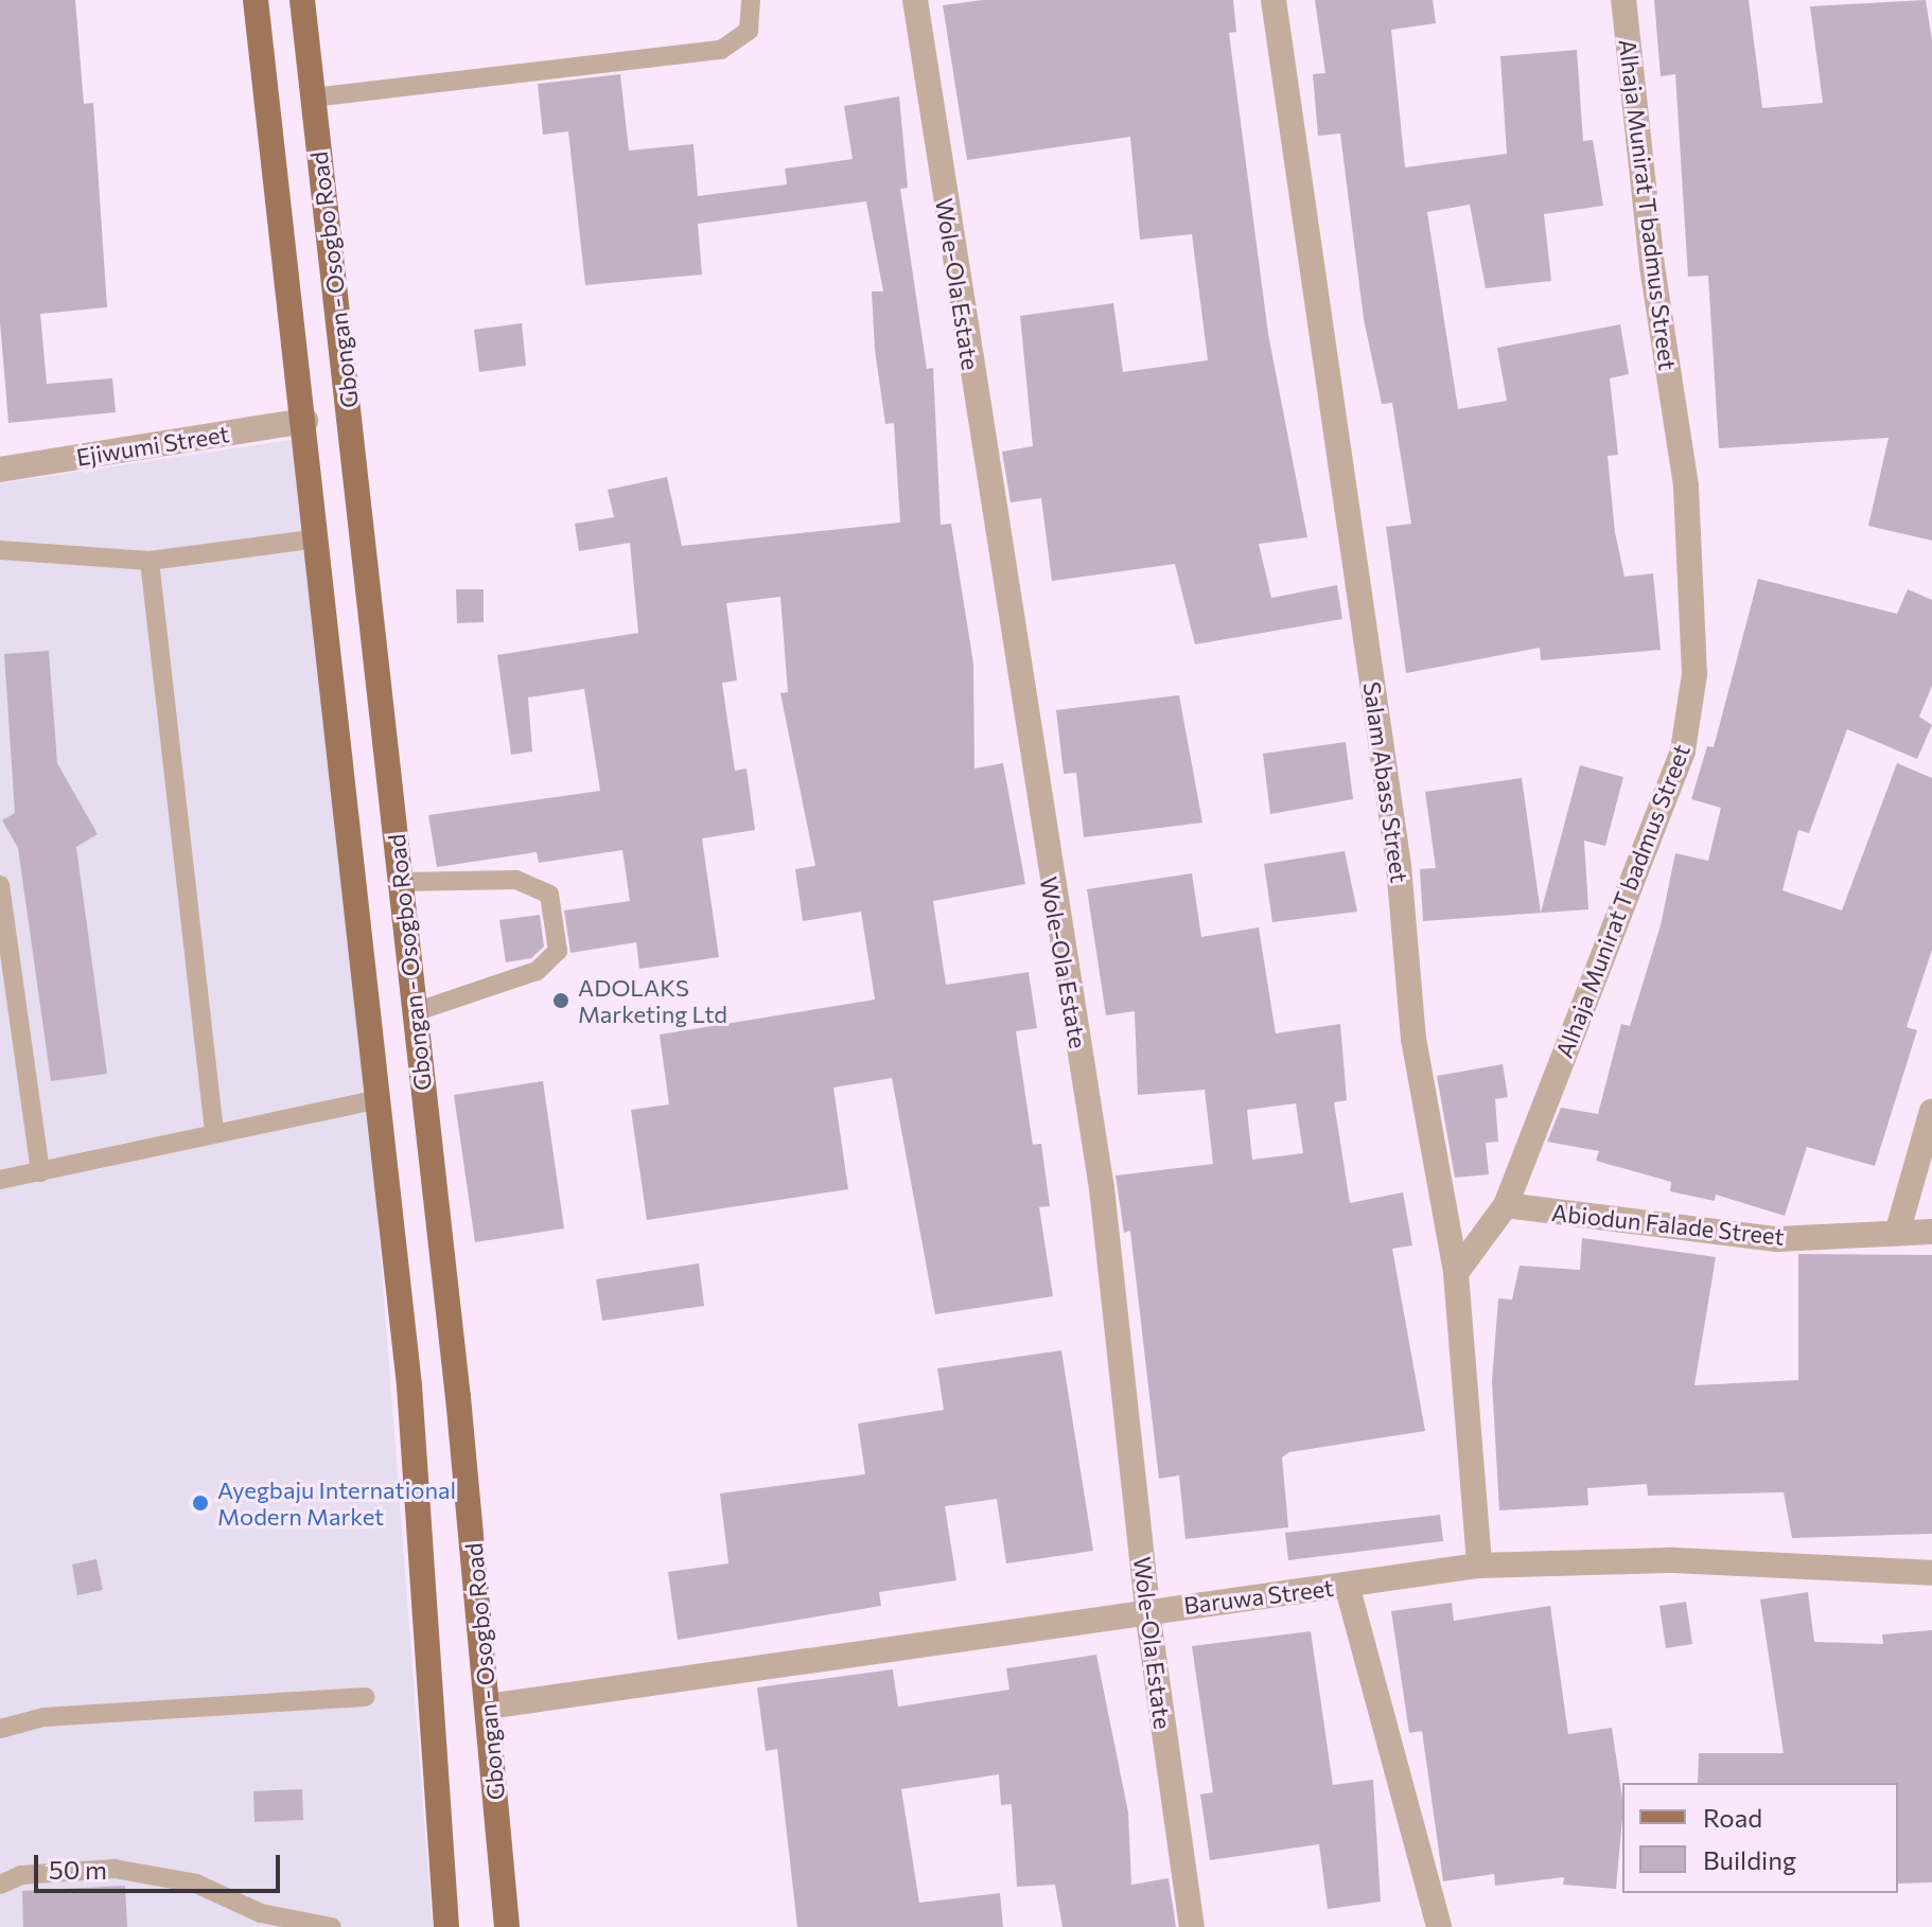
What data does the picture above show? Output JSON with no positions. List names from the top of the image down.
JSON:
{
  "streets": {
    "main road": ["Gbongan - Osogbo Road"],
    "street": [
      "Alhaja Munirat T badmus Street",
      "Wole-Ola Estate",
      "Ejiwumi Street",
      "Salam Abass Street",
      "Abiodun Falade Street",
      "Baruwa Street"
    ]
  },
  "crossings": [
    ["Alhaja Munirat T badmus Street", "Salam Abass Street"],
    ["Alhaja Munirat T badmus Street", "Abiodun Falade Street"],
    ["Gbongan - Osogbo Road", "Ejiwumi Street"],
    ["Gbongan - Osogbo Road", "Baruwa Street"],
    ["Wole-Ola Estate", "Baruwa Street"],
    ["Salam Abass Street", "Baruwa Street"]
  ],
  "places": ["ADOLAKS Marketing Ltd", "Ayegbaju International Modern Market"],
  "legend": ["Road", "Building"],
  "scale_bar": "50 m"
}
